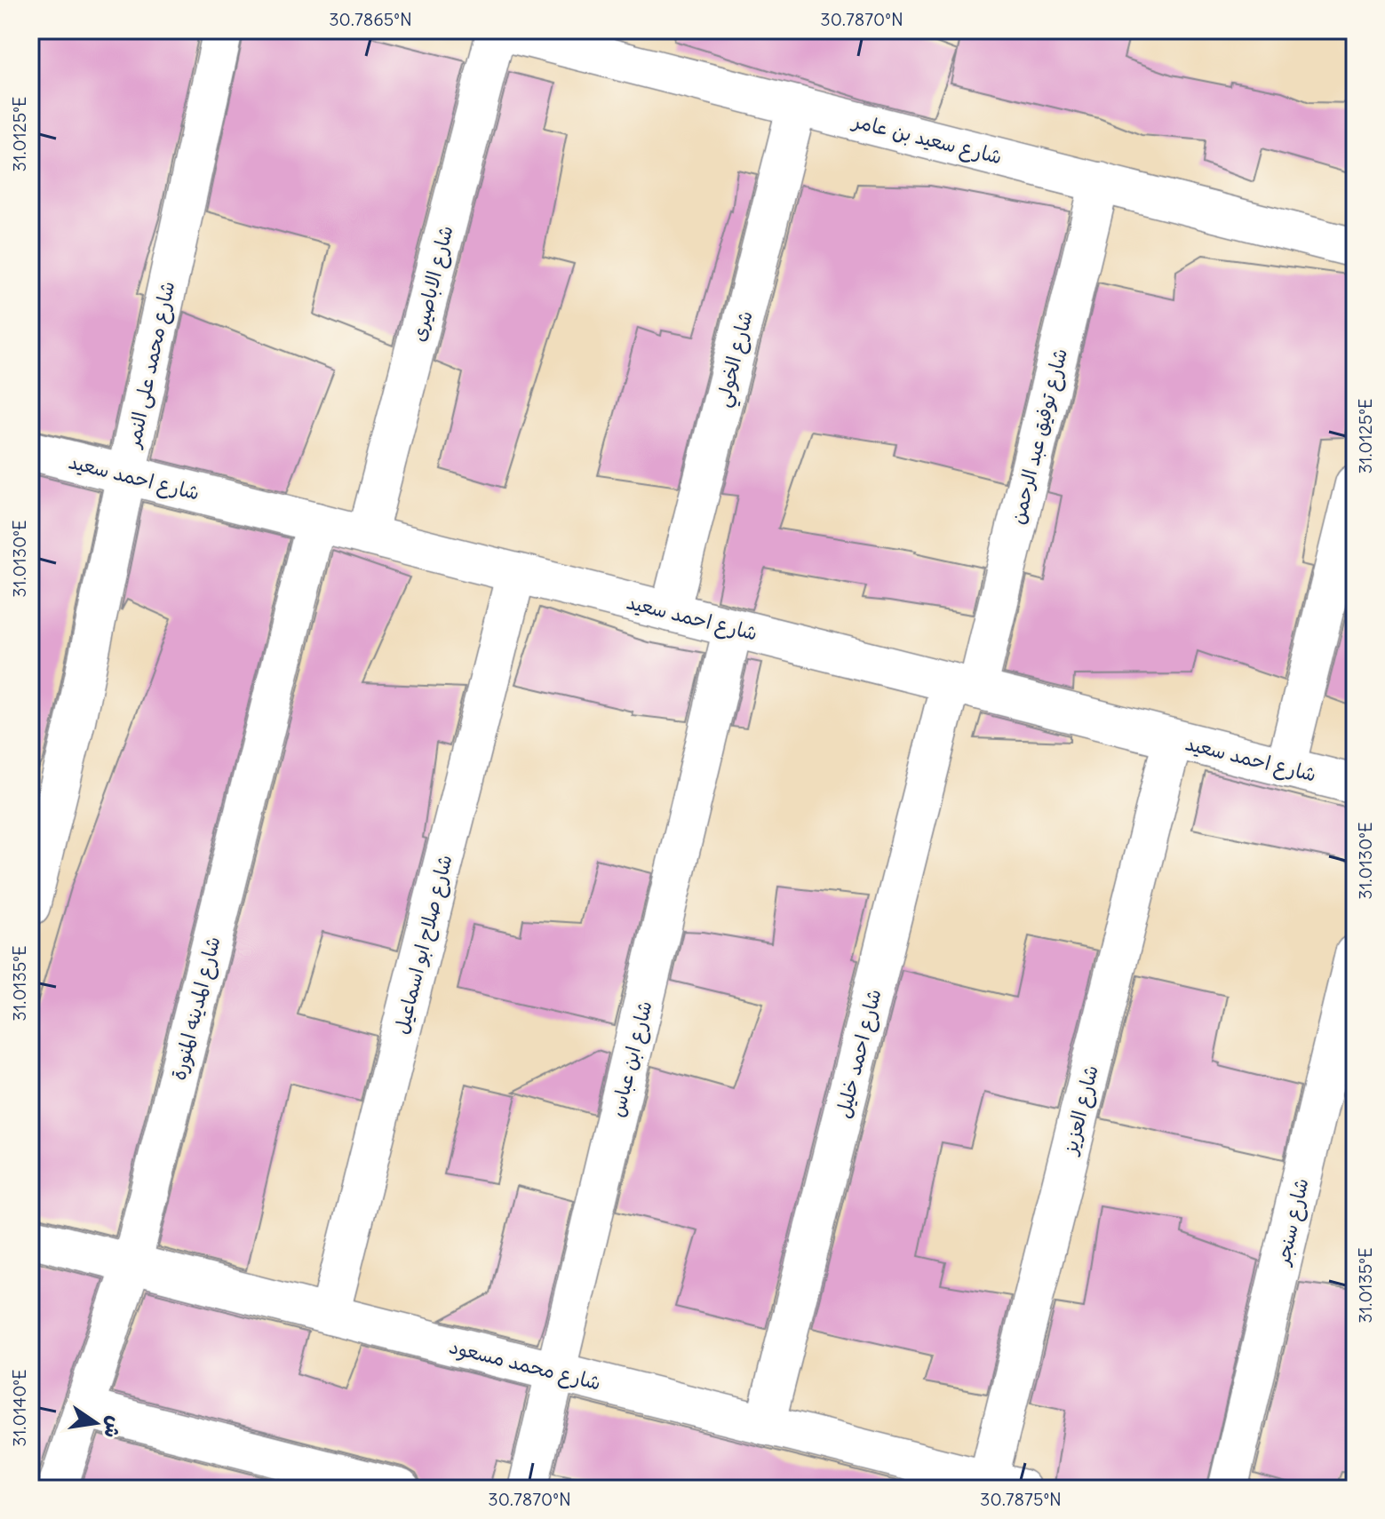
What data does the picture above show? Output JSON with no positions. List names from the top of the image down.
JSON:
{
  "streets": {
    "street": [
      "شارع سعيد بن عامر",
      "شارع الاباصيرى",
      "شارع الخولي",
      "شارع محمد على النمر",
      "شارع توفيق عبد الرحمن",
      "شارع احمد سعيد",
      "شارع صلاح ابو اسماعيل",
      "شارع المدينه المنورة",
      "شارع احمد خليل",
      "شارع ابن عباس",
      "شارع العزيز",
      "شارع سنجر",
      "شارع محمد مسعود"
    ]
  },
  "crossings": [
    ["شارع سعيد بن عامر", "شارع الاباصيرى"],
    ["شارع سعيد بن عامر", "شارع الخولي"],
    ["شارع سعيد بن عامر", "شارع توفيق عبد الرحمن"],
    ["شارع الاباصيرى", "شارع احمد سعيد"],
    ["شارع الخولي", "شارع احمد سعيد"],
    ["شارع محمد على النمر", "شارع احمد سعيد"],
    ["شارع توفيق عبد الرحمن", "شارع احمد سعيد"],
    ["شارع توفيق عبد الرحمن", "شارع احمد خليل"],
    ["شارع احمد سعيد", "شارع صلاح ابو اسماعيل"],
    ["شارع احمد سعيد", "شارع المدينه المنورة"],
    ["شارع احمد سعيد", "شارع احمد خليل"],
    ["شارع احمد سعيد", "شارع ابن عباس"],
    ["شارع احمد سعيد", "شارع العزيز"],
    ["شارع صلاح ابو اسماعيل", "شارع محمد مسعود"],
    ["شارع المدينه المنورة", "شارع محمد مسعود"],
    ["شارع احمد خليل", "شارع محمد مسعود"],
    ["شارع ابن عباس", "شارع محمد مسعود"],
    ["شارع العزيز", "شارع محمد مسعود"]
  ],
  "north": "right",
  "coordinates": [
    "30.7865°N",
    "30.7870°N",
    "31.0125°E",
    "31.0130°E",
    "31.0135°E",
    "31.0140°E",
    "30.7875°N"
  ]
}
